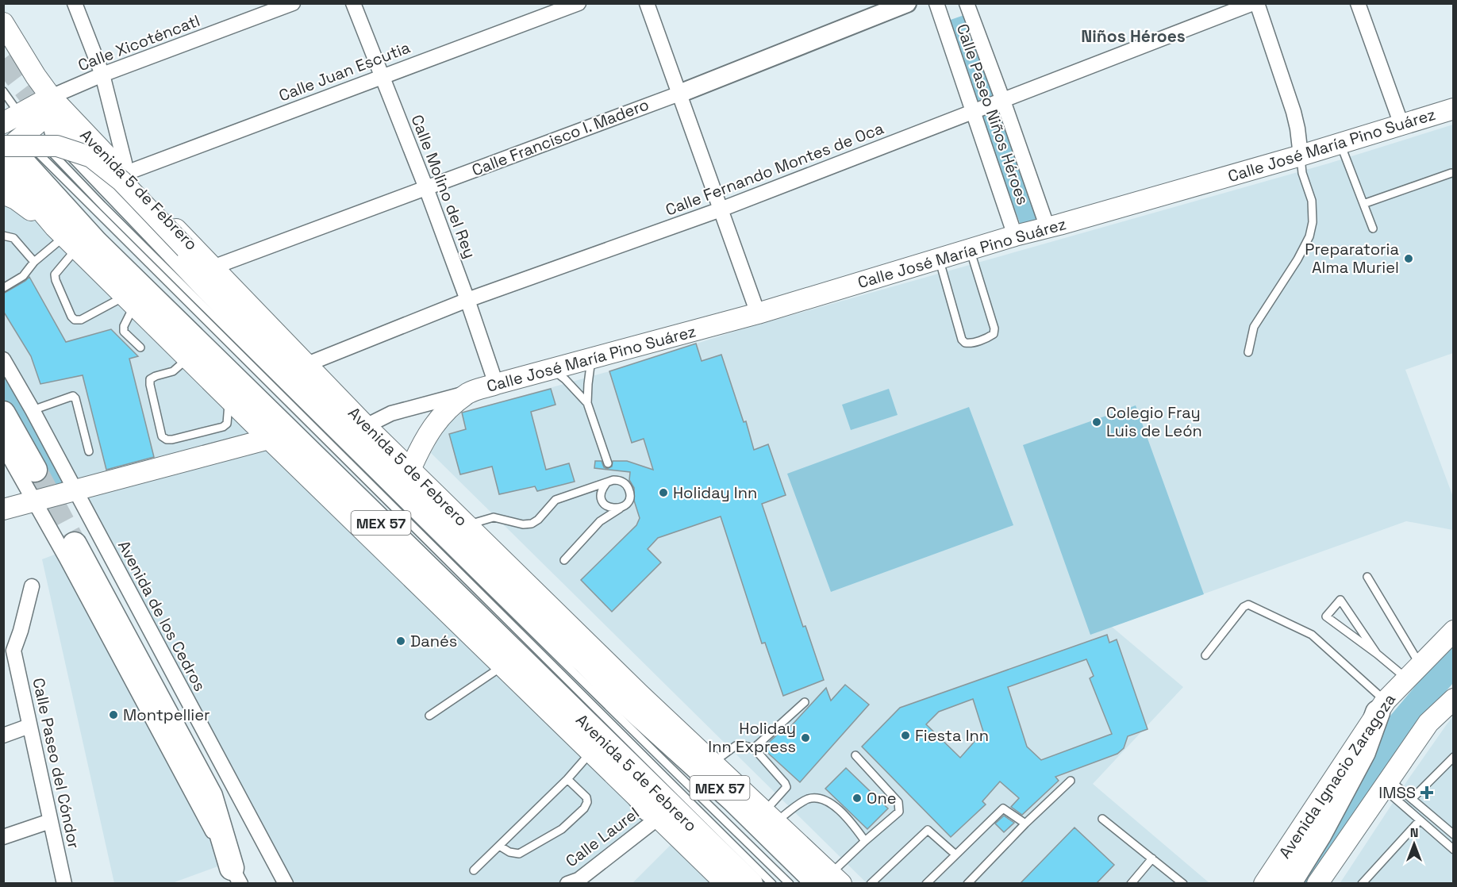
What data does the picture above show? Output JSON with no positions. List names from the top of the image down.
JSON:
{
  "streets": {
    "highway": ["Avenida 5 de Febrero", "MEX 57"],
    "main road": ["Calle José María Pino Suárez", "Avenida Ignacio Zaragoza"],
    "street": [
      "Calle Xicoténcatl",
      "Calle Juan Escutia",
      "Calle Paseo Niños Héroes",
      "Calle Francisco I. Madero",
      "Calle Fernando Montes de Oca",
      "Calle Molino del Rey",
      "Avenida de los Cedros",
      "Calle Paseo del Cóndor",
      "Calle Laurel"
    ]
  },
  "crossings": [
    ["Calle Xicoténcatl", "Avenida 5 de Febrero"],
    ["Calle Juan Escutia", "Calle Molino del Rey"],
    ["Calle Juan Escutia", "Avenida 5 de Febrero"],
    ["Calle Paseo Niños Héroes", "Calle José María Pino Suárez"],
    ["Calle Paseo Niños Héroes", "Calle Fernando Montes de Oca"],
    ["Calle Francisco I. Madero", "Calle Molino del Rey"],
    ["Calle Francisco I. Madero", "Avenida 5 de Febrero"],
    ["Calle José María Pino Suárez", "Calle Molino del Rey"],
    ["Calle José María Pino Suárez", "Avenida 5 de Febrero"],
    ["Calle Fernando Montes de Oca", "Calle Molino del Rey"],
    ["Calle Fernando Montes de Oca", "Avenida 5 de Febrero"],
    ["Avenida 5 de Febrero", "Calle Laurel"]
  ],
  "districts": ["Niños Héroes"],
  "places": {
    "other": [
      "Preparatoria Alma Muriel",
      "Colegio Fray Luis de León",
      "Holiday Inn",
      "Danés",
      "Montpellier",
      "Fiesta Inn",
      "Holiday Inn Express",
      "One"
    ],
    "health": ["IMSS"]
  },
  "north": "top"
}
